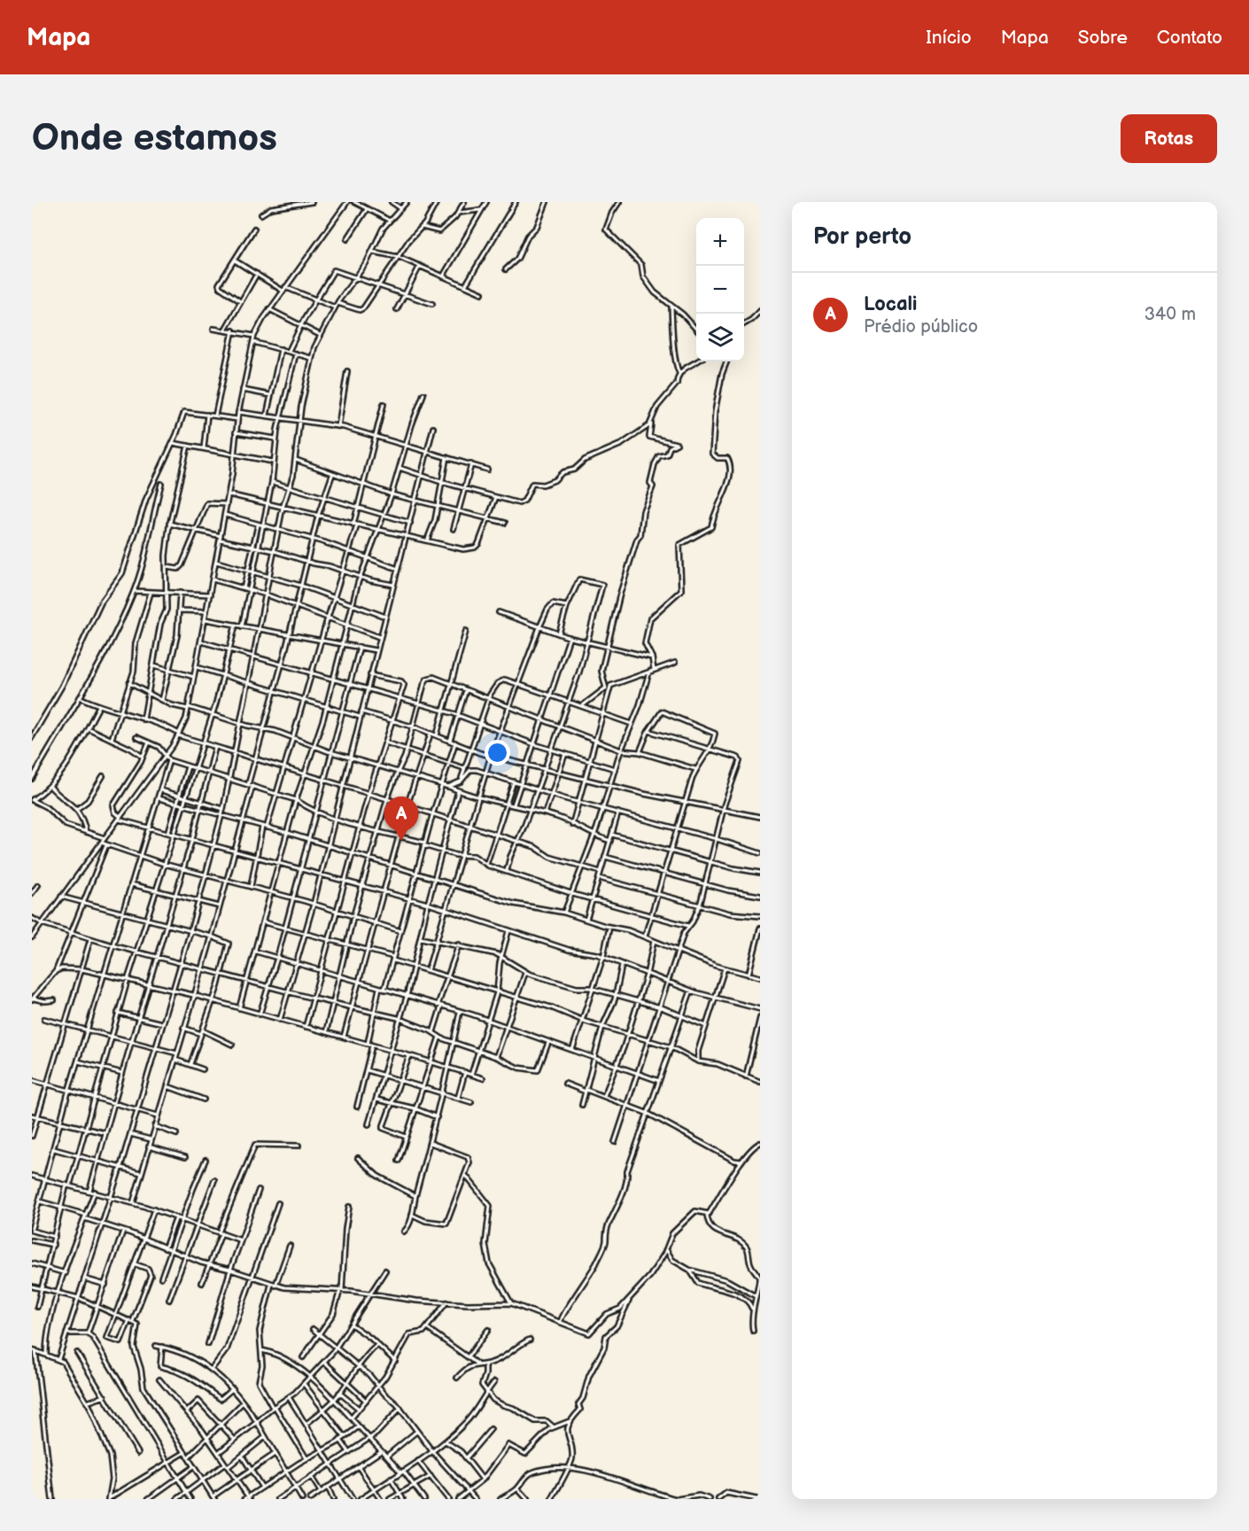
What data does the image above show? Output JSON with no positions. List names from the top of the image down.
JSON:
{
  "page": {
    "header": "Mapa",
    "nav": [
      "Início",
      "Mapa",
      "Sobre",
      "Contato"
    ],
    "buttons": "Rotas",
    "title": "Onde estamos",
    "heading": "Por perto",
    "map_buttons": ["+", "−"],
    "list": [
      {
        "mark": "A",
        "name": "Locali",
        "note": "Prédio público",
        "value": "340 m"
      }
    ],
    "pins": "A"
  }
}
